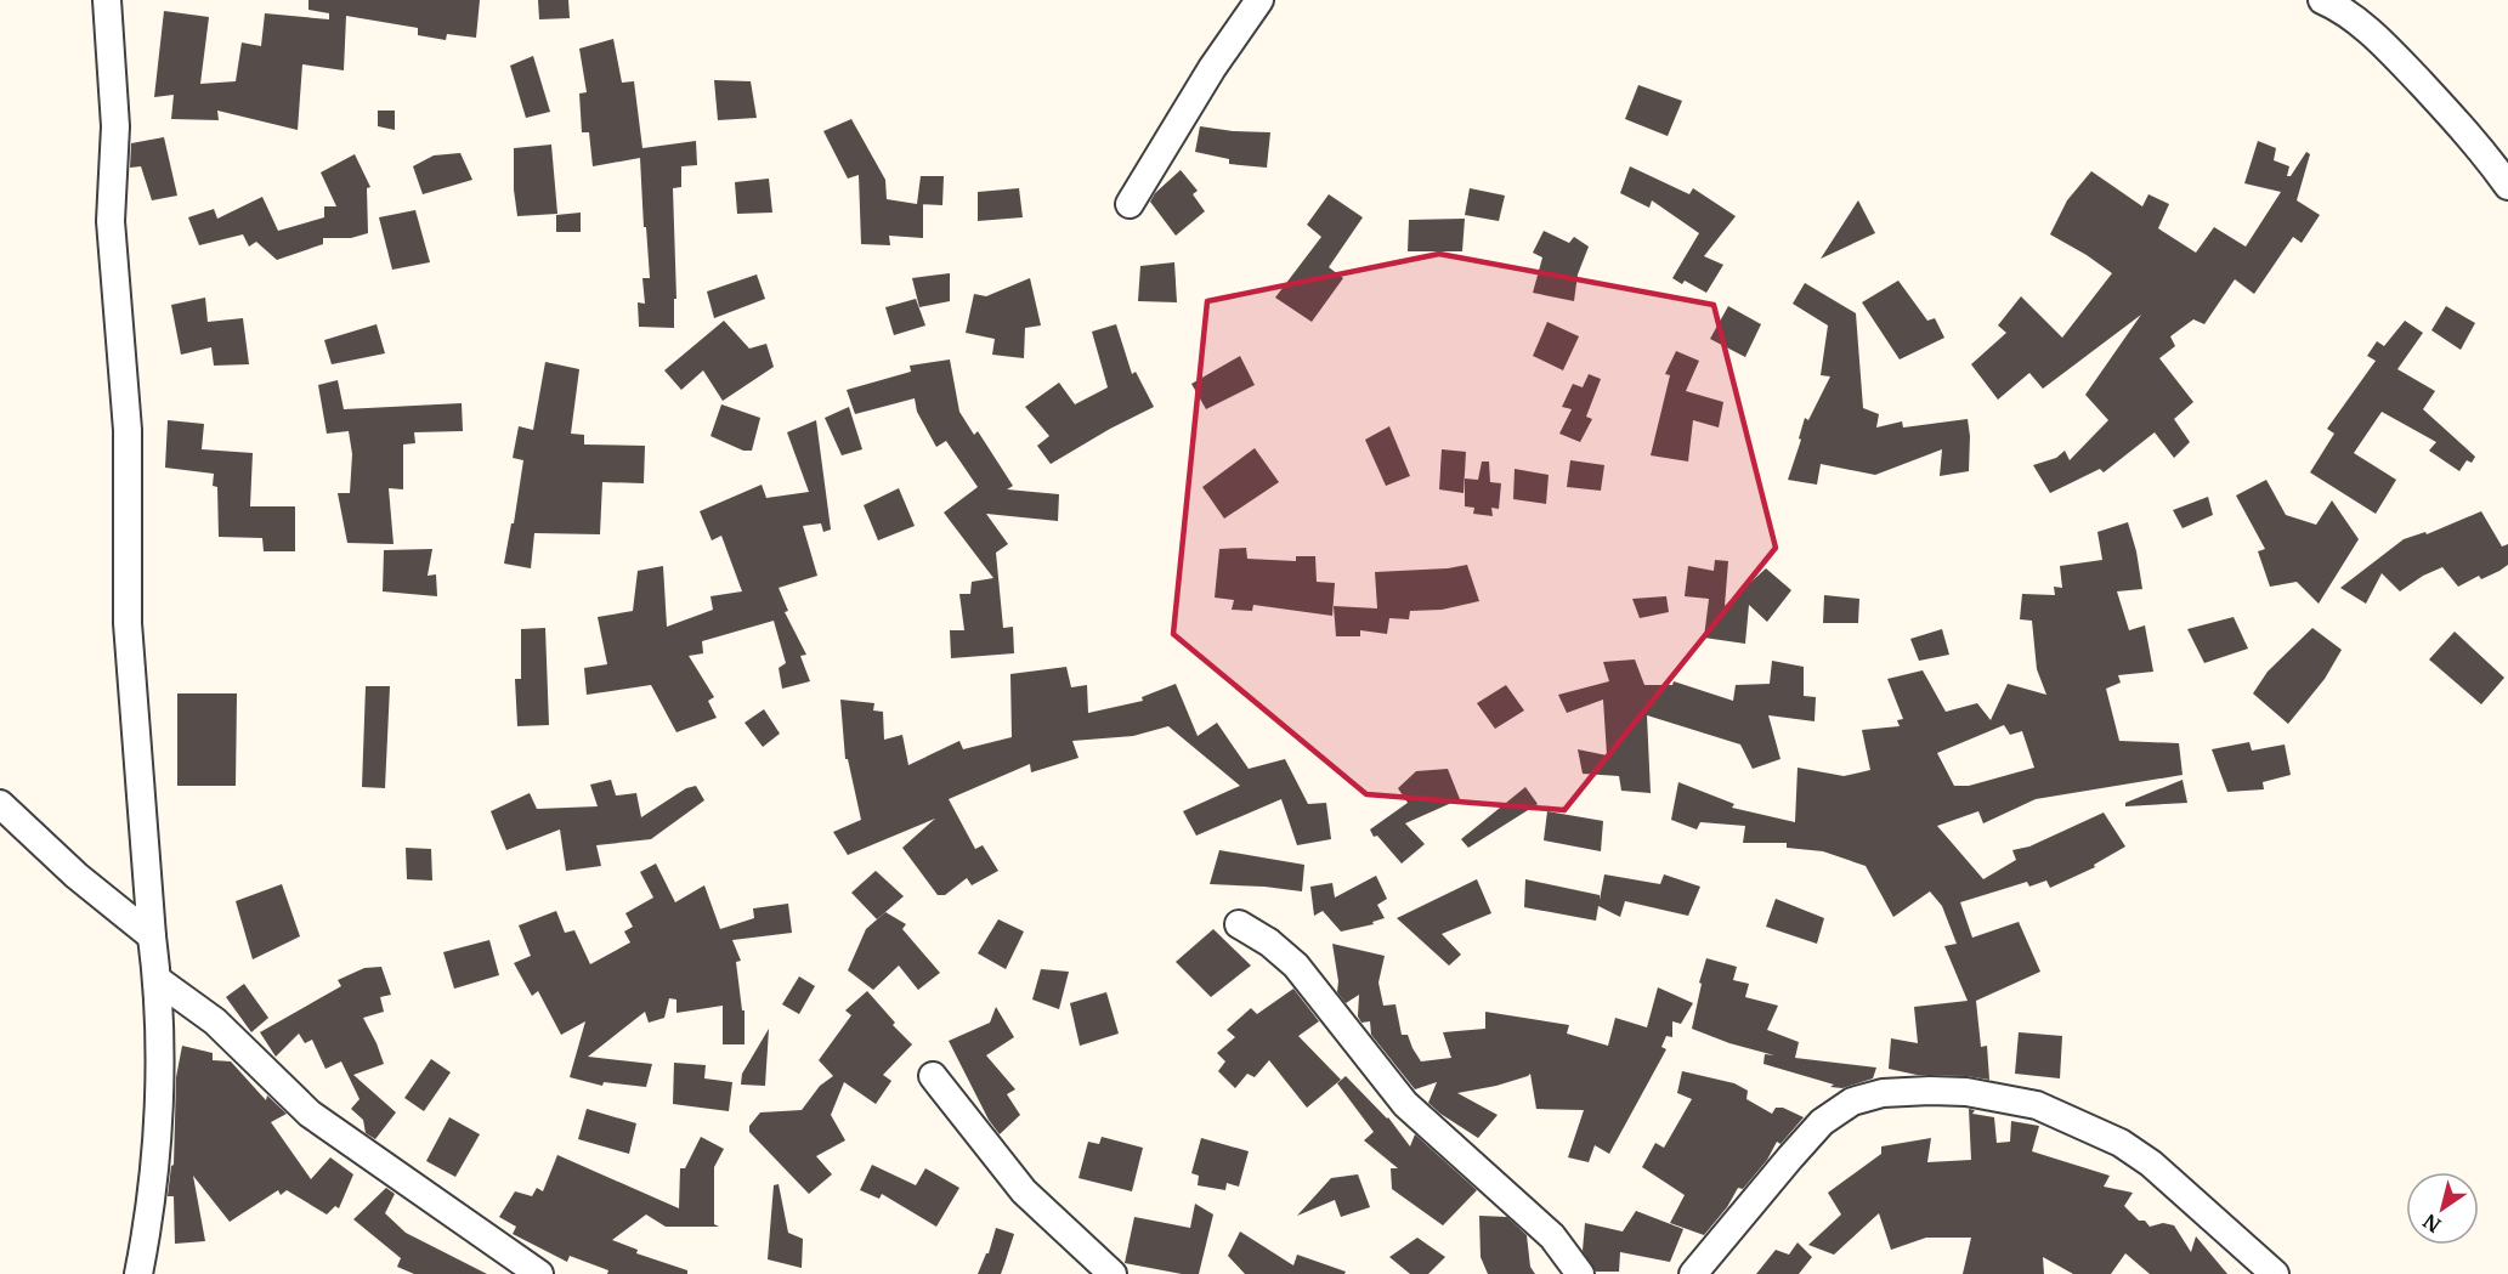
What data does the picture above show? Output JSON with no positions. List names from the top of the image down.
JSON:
{
  "north": "bottom left"
}
